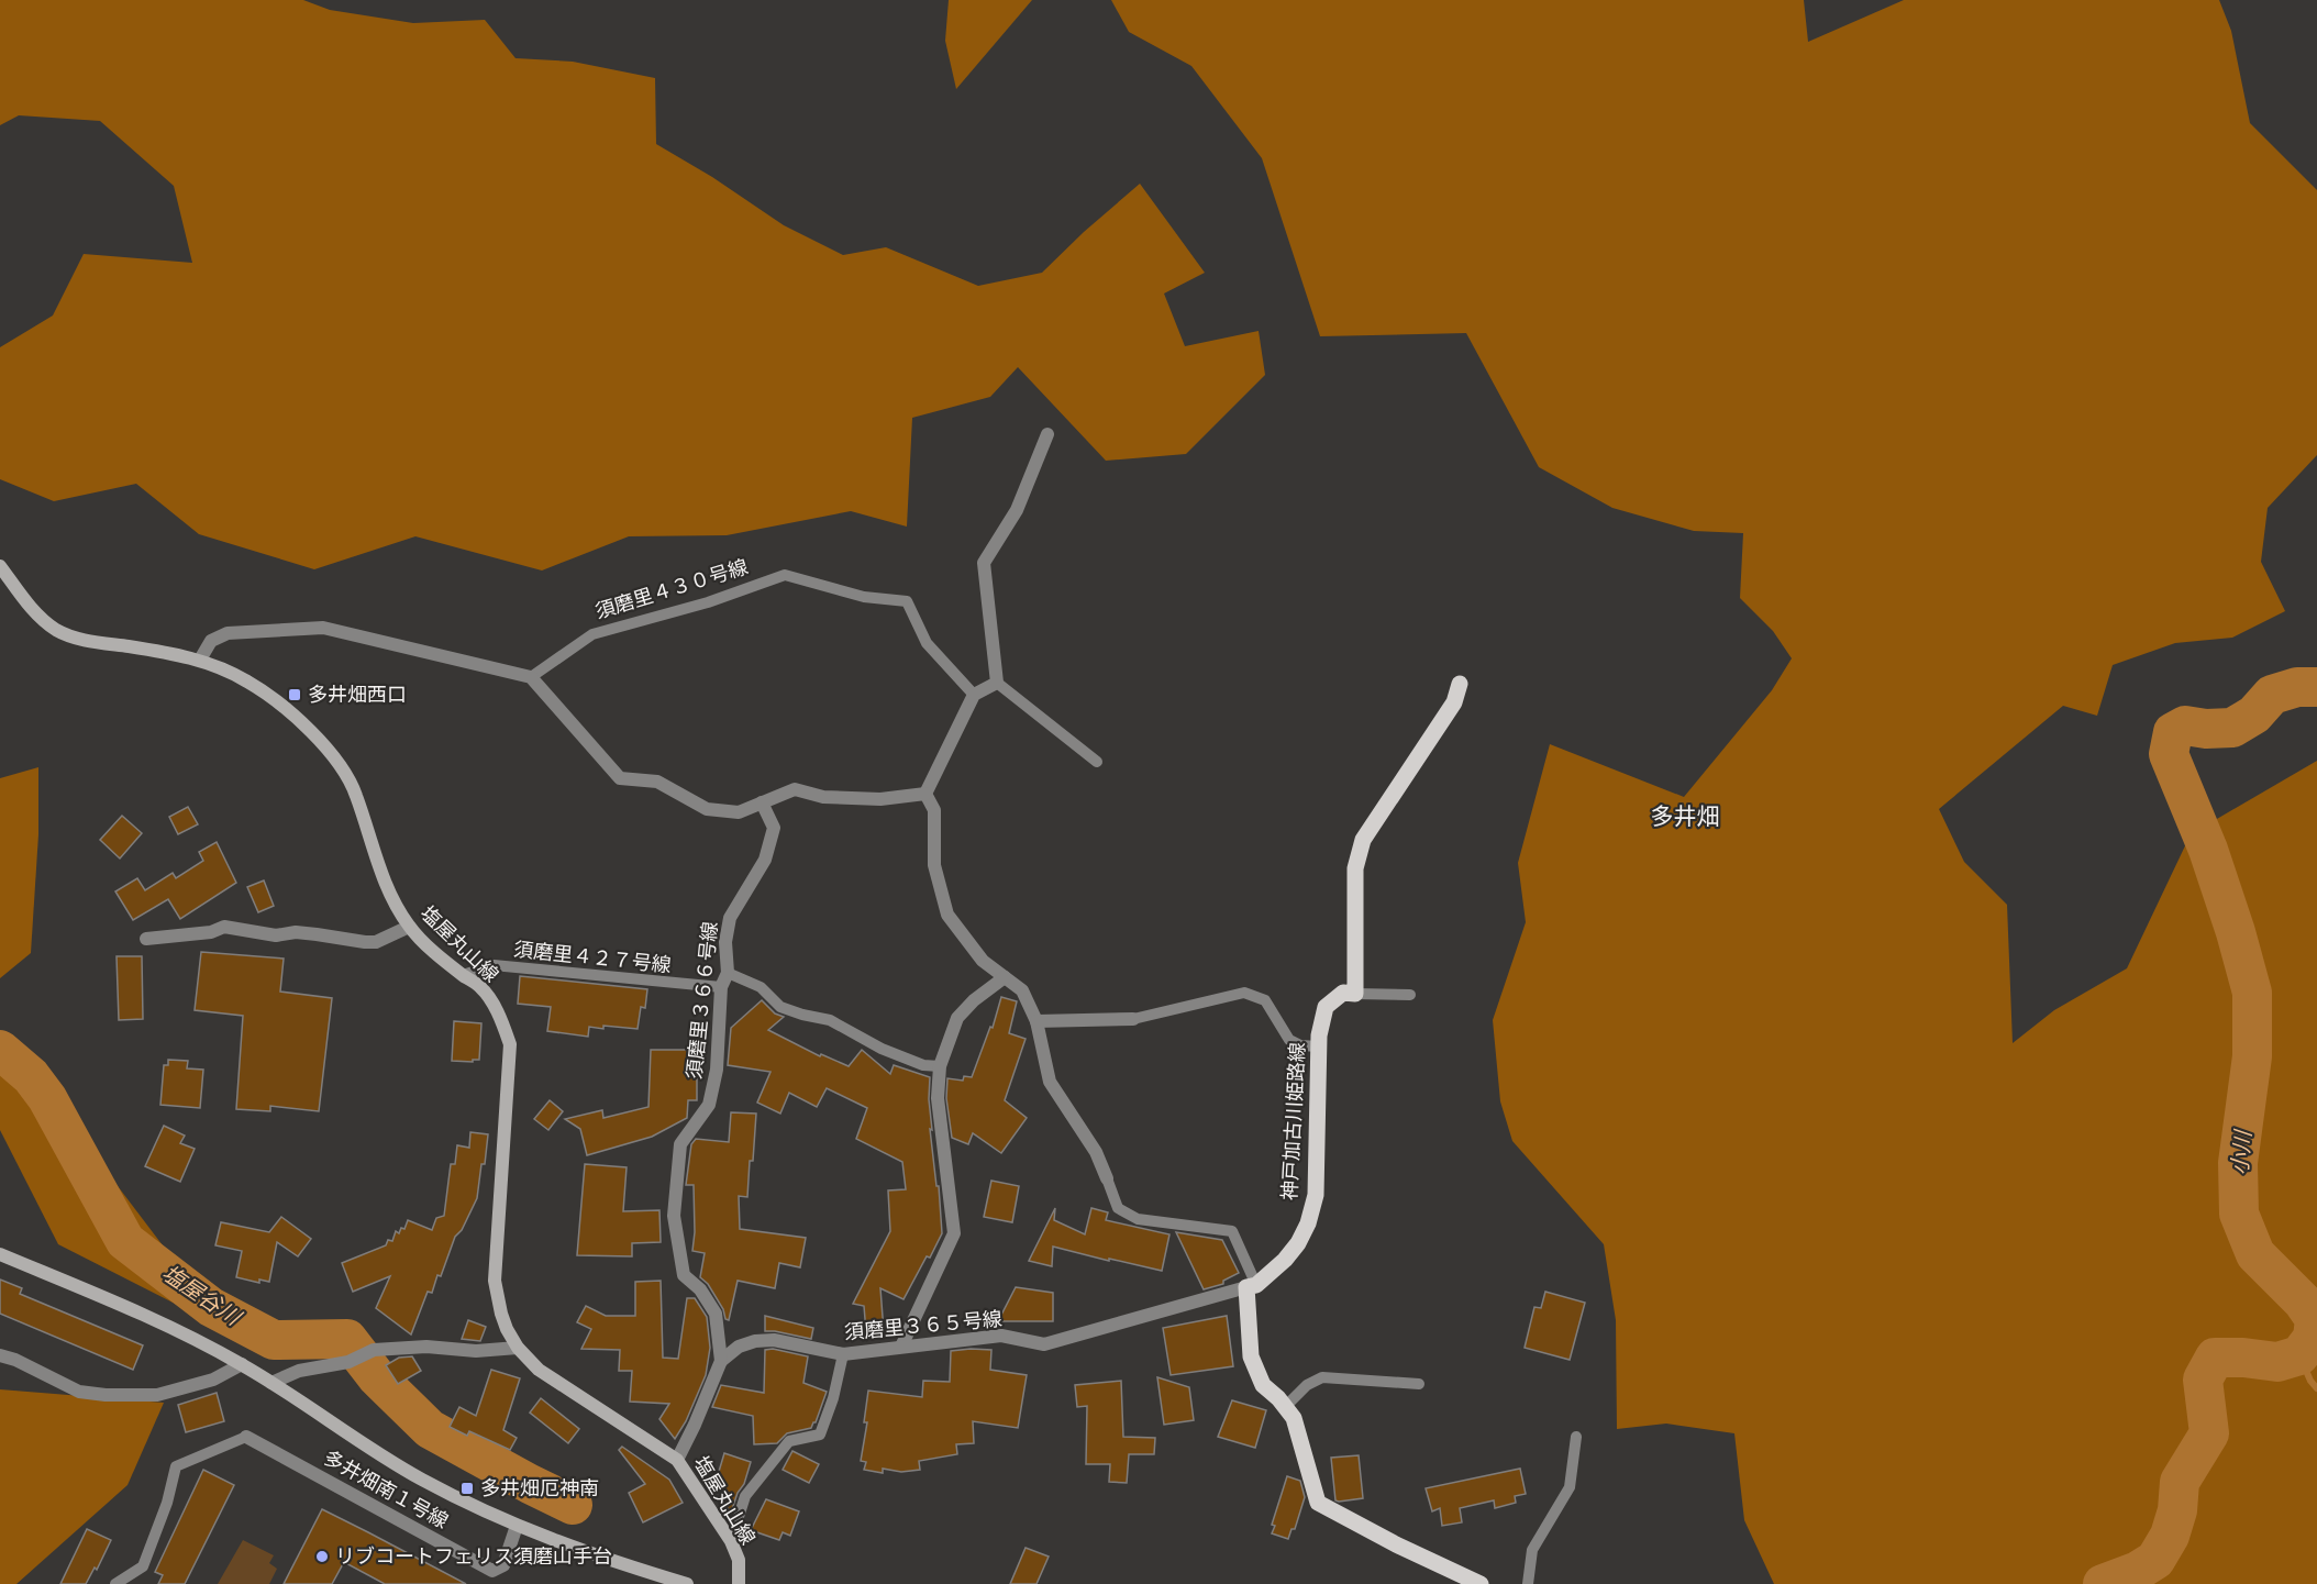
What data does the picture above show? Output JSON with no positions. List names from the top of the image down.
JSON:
{
  "streets": {
    "main road": ["神戸加古川姫路線"],
    "street": [
      "塩屋丸山線",
      "須磨里３６６号線",
      "須磨里３６５号線",
      "多井畑南１号線"
    ],
    "lane": ["須磨里４３０号線", "須磨里４２７号線"]
  },
  "crossings": [
    ["塩屋丸山線", "須磨里４２７号線"],
    ["塩屋丸山線", "須磨里３６６号線"],
    ["須磨里４２７号線", "須磨里３６６号線"],
    ["須磨里３６６号線", "須磨里３６５号線"],
    ["神戸加古川姫路線", "須磨里３６５号線"]
  ],
  "districts": ["多井畑"],
  "water": ["小川", "塩屋谷川"],
  "places": {
    "transit": ["多井畑西口", "多井畑厄神南"],
    "other": ["リブコートフェリス須磨山手台"]
  }
}
